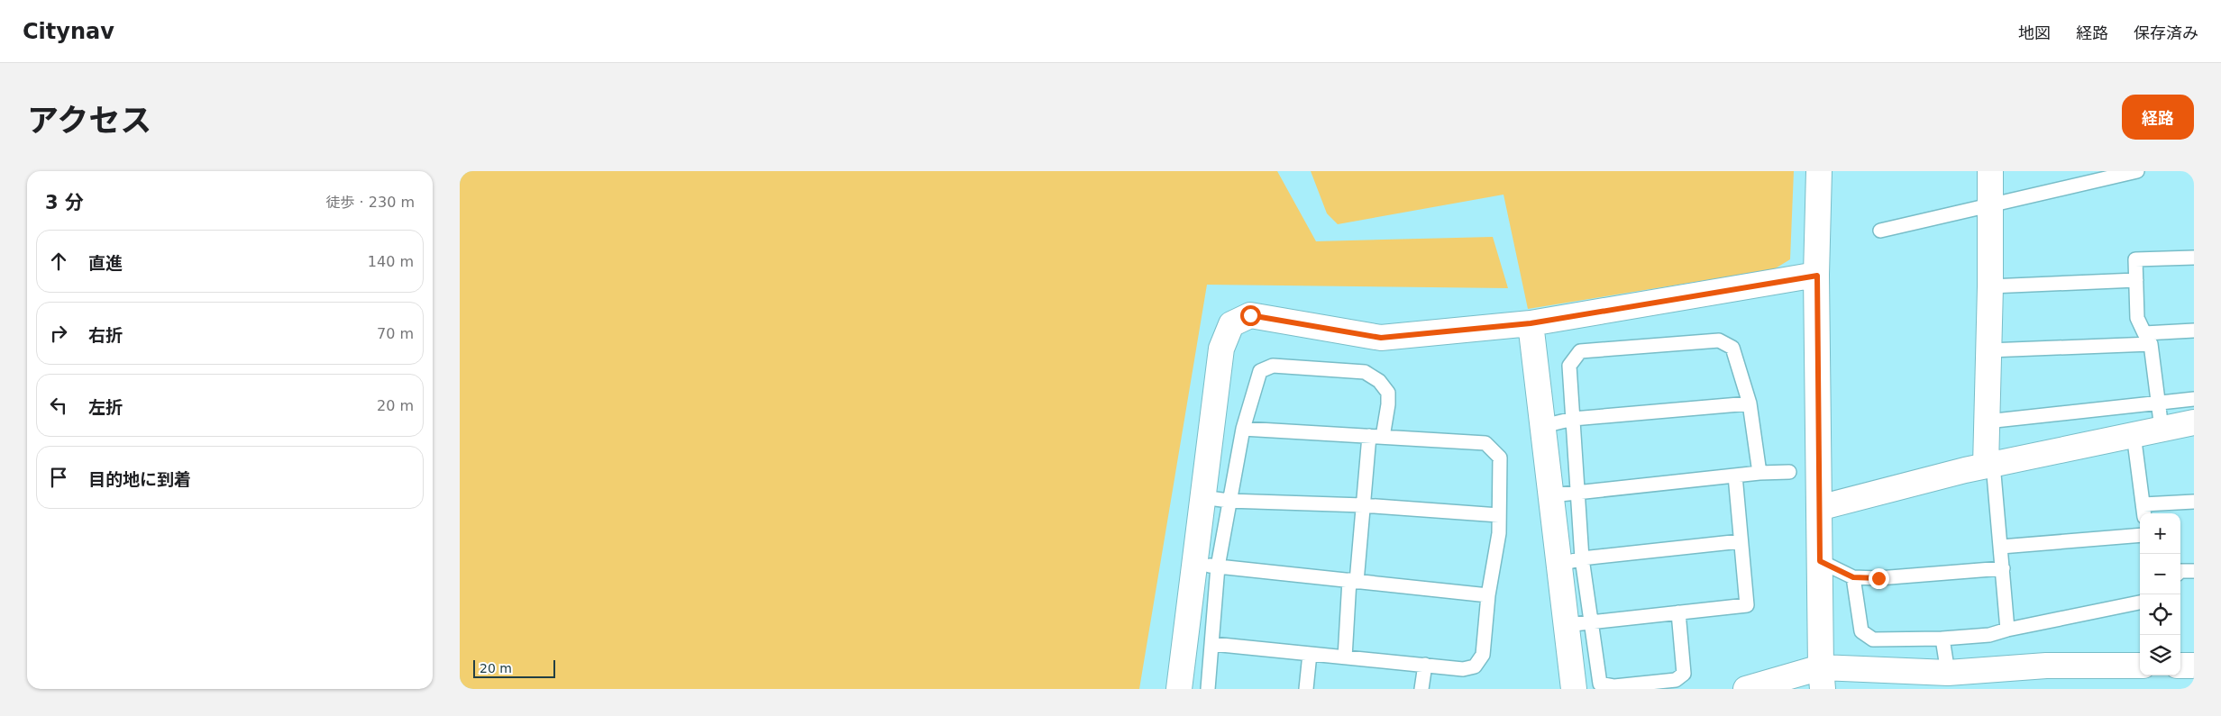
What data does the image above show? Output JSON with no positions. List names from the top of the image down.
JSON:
{
  "scale_bar": "20 m",
  "page": {
    "header": "Citynav",
    "nav": ["地図", "経路", "保存済み"],
    "title": "アクセス",
    "buttons": "経路",
    "heading": ["3 分", "徒歩 · 230 m"],
    "list": [
      ["直進", "140 m"],
      ["右折", "70 m"],
      ["左折", "20 m"],
      "目的地に到着"
    ],
    "map_buttons": ["+", "−"],
    "scale": "20 m"
  }
}
